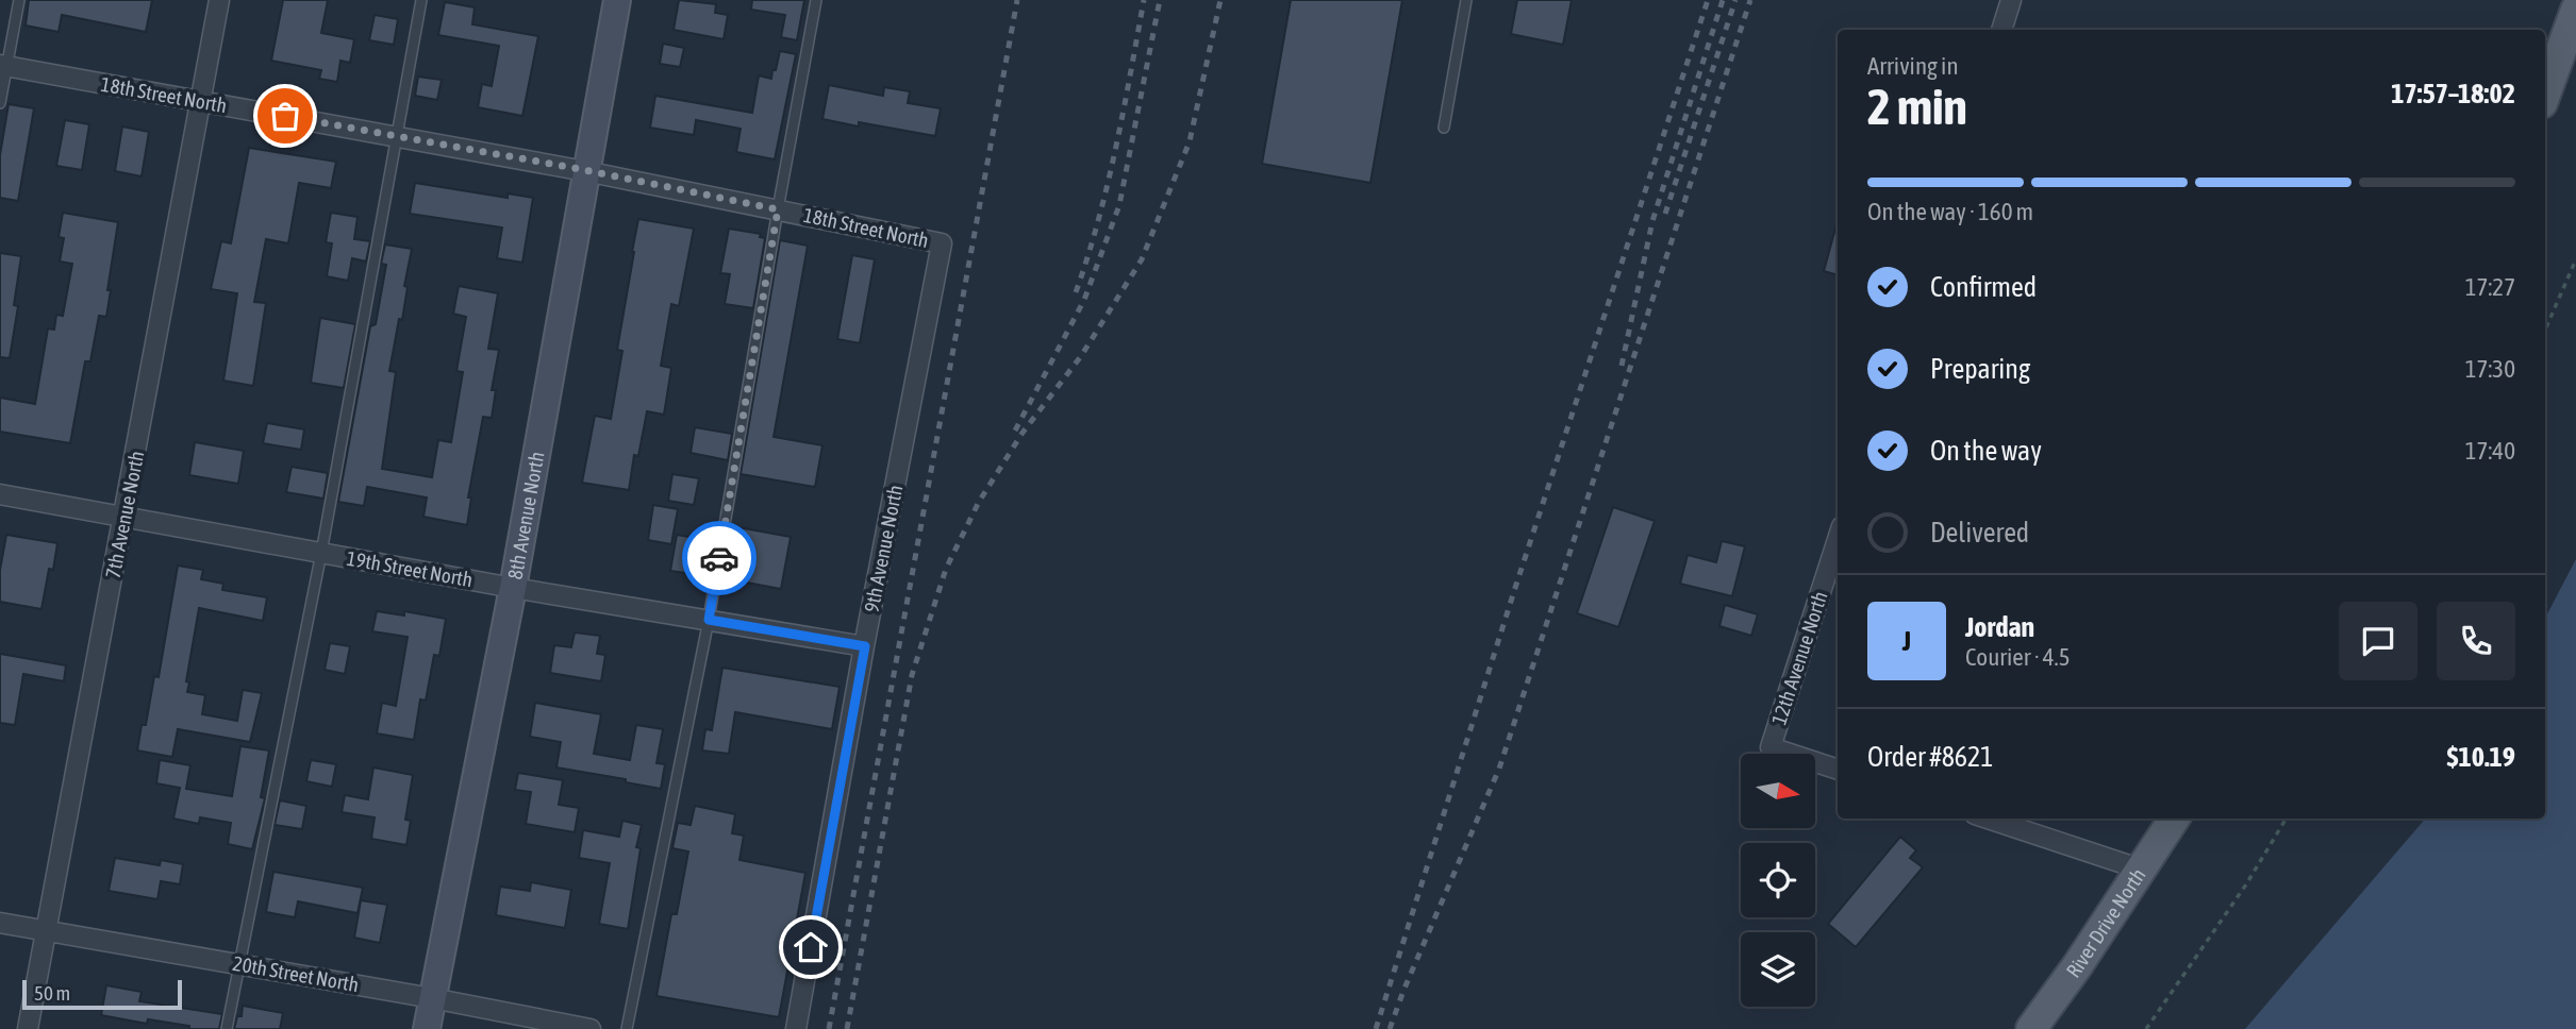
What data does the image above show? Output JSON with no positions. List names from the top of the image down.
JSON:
{
  "streets": {
    "main road": ["River Drive North"],
    "street": [
      "18th Street North",
      "7th Avenue North",
      "8th Avenue North",
      "9th Avenue North",
      "19th Street North",
      "12th Avenue North",
      "20th Street North"
    ]
  },
  "crossings": [
    ["18th Street North", "7th Avenue North"],
    ["18th Street North", "8th Avenue North"],
    ["18th Street North", "9th Avenue North"],
    ["7th Avenue North", "19th Street North"],
    ["7th Avenue North", "20th Street North"],
    ["8th Avenue North", "19th Street North"],
    ["8th Avenue North", "20th Street North"],
    ["9th Avenue North", "19th Street North"]
  ],
  "scale_bar": "50 m",
  "north": "right",
  "page": {
    "heading": ["2 min", "Arriving in", "17:57–18:02"],
    "panel": [
      "Jordan",
      "Courier · 4.5",
      "Order #8621",
      "$10.19"
    ],
    "bar": "On the way · 160 m",
    "list": [
      ["Confirmed", "17:27"],
      ["Preparing", "17:30"],
      ["On the way", "17:40"],
      "Delivered"
    ],
    "round": "J",
    "scale": "50 m"
  }
}
